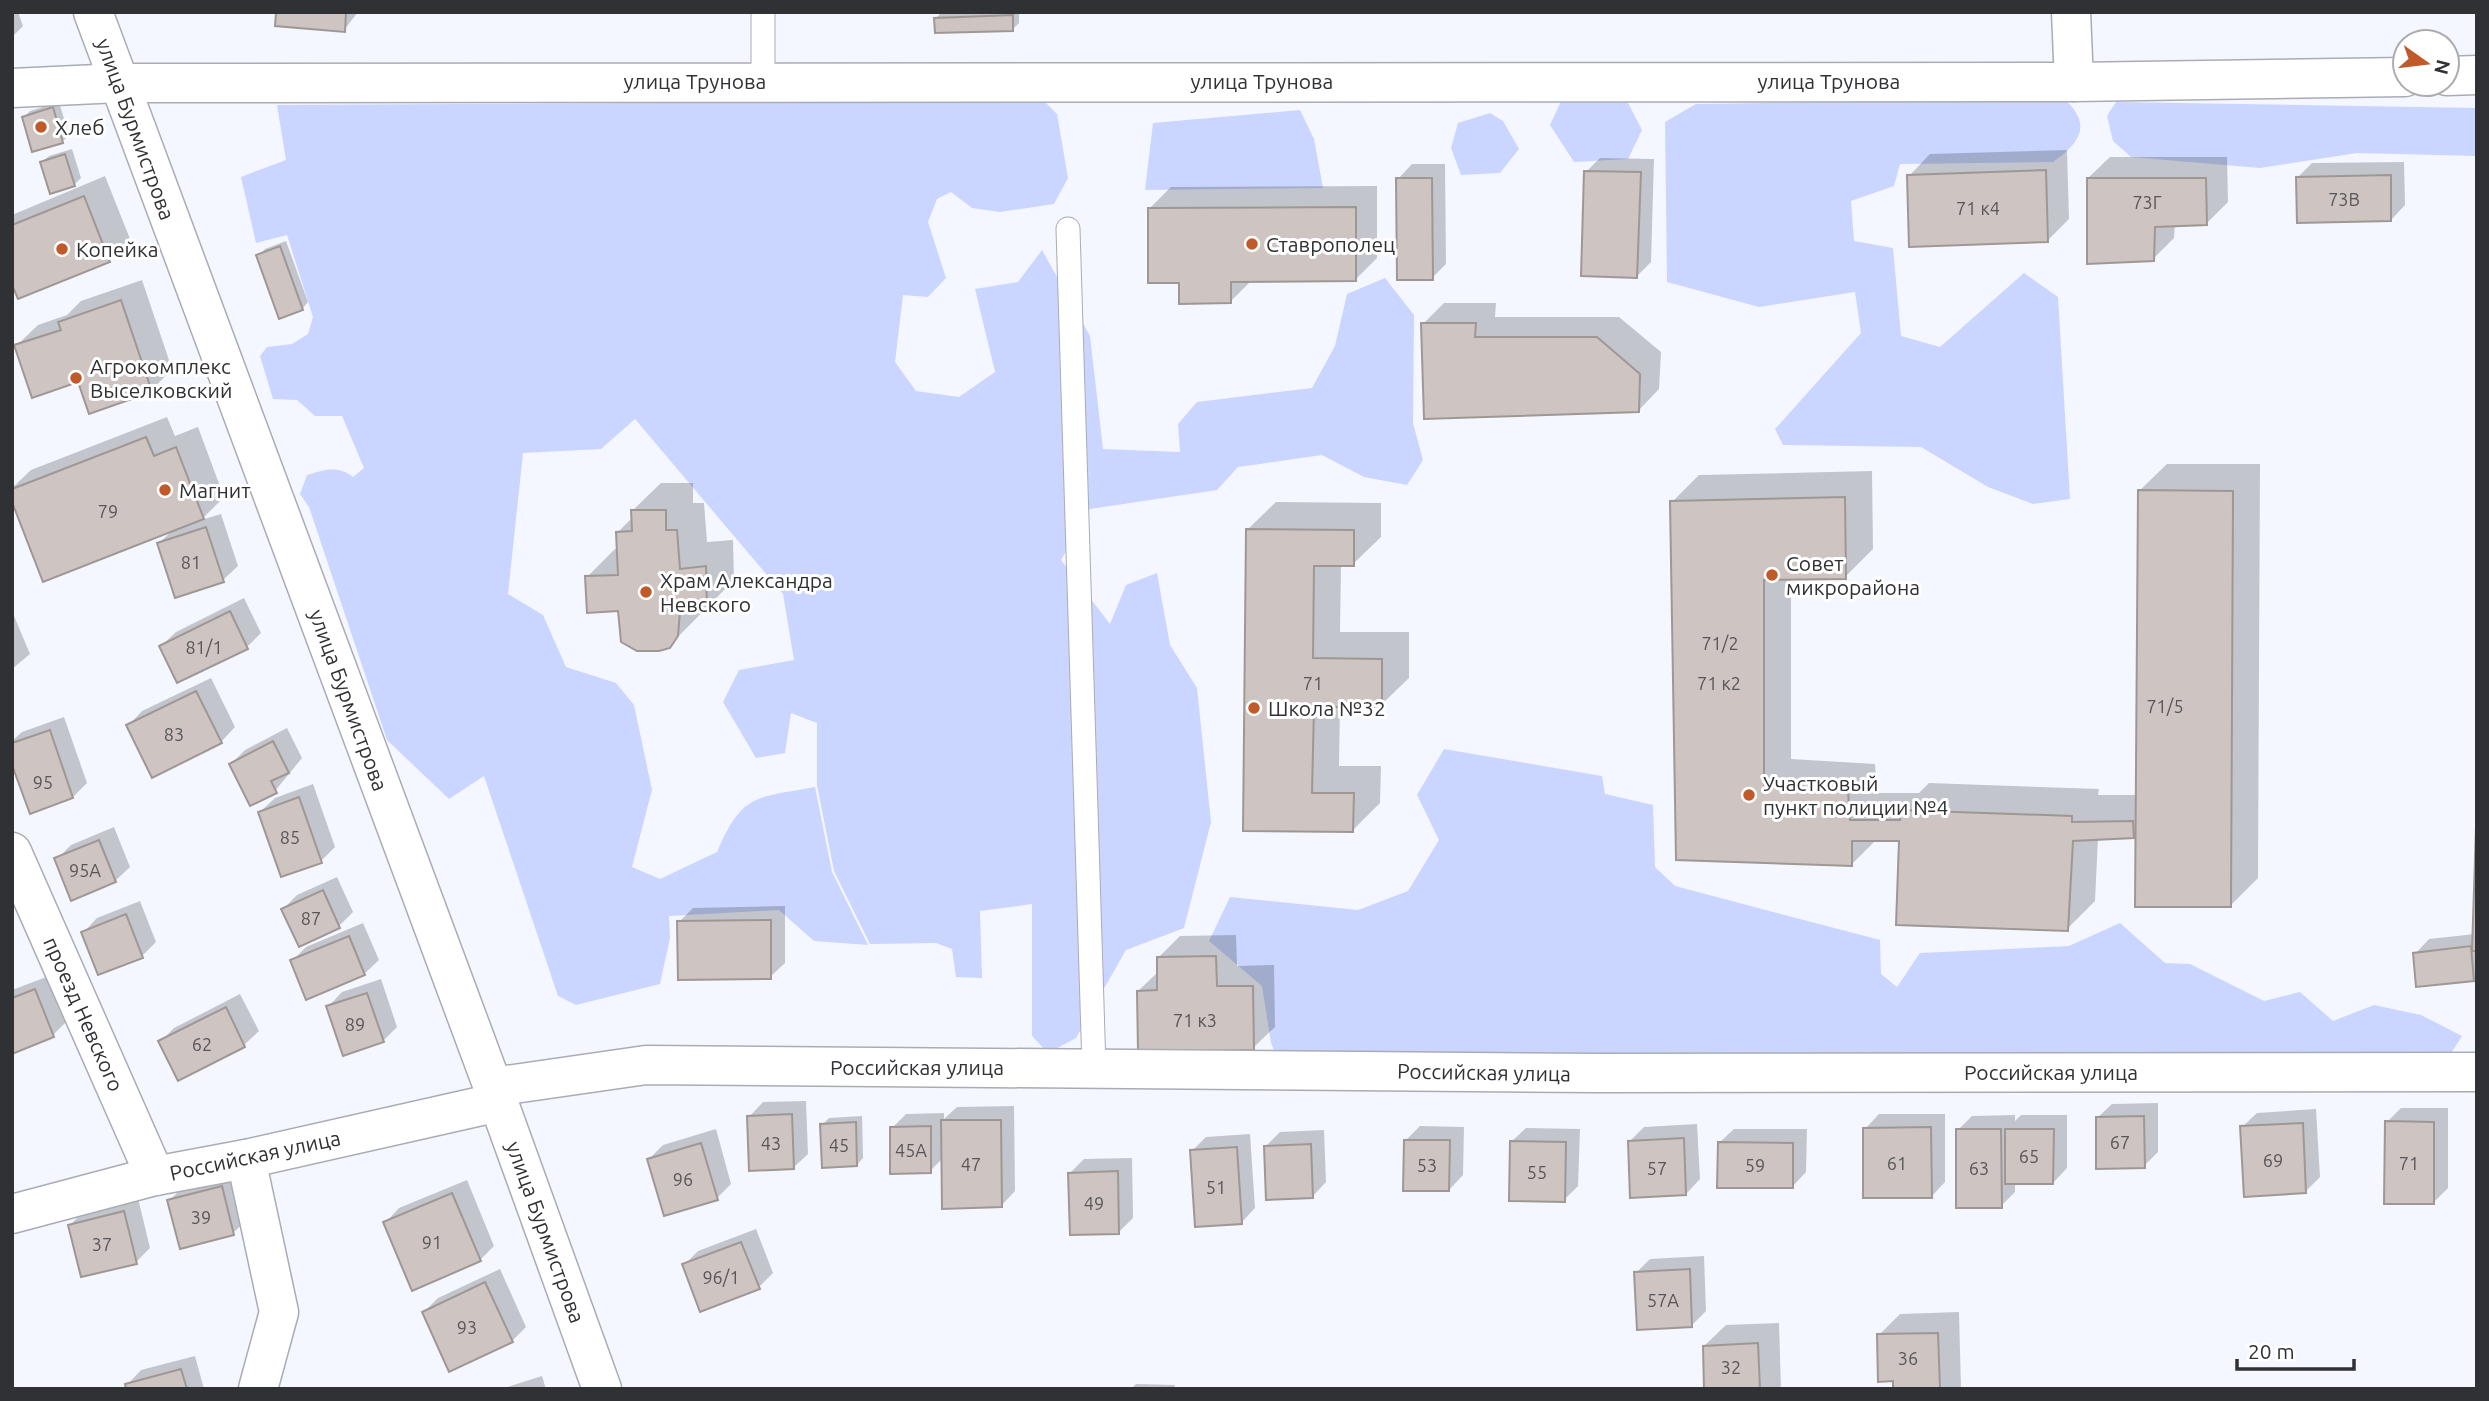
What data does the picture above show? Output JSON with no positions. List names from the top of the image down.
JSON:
{
  "streets": {
    "street": [
      "улица Трунова",
      "улица Бурмистрова",
      "проезд Невского",
      "Российская улица"
    ]
  },
  "crossings": [
    ["улица Трунова", "улица Бурмистрова"],
    ["улица Бурмистрова", "Российская улица"],
    ["проезд Невского", "Российская улица"]
  ],
  "places": [
    "Хлеб",
    "Ставрополец",
    "Копейка",
    "Агрокомплекс Выселковский",
    "Магнит",
    "Совет микрорайона",
    "Храм Александра Невского",
    "Школа №32",
    "Участковый пункт полиции №4"
  ],
  "house_numbers": [
    "73В",
    "73Г",
    "71 к4",
    "79",
    "81",
    "71/2",
    "81/1",
    "71",
    "71 к2",
    "71/5",
    "83",
    "95",
    "85",
    "95А",
    "87",
    "71 к3",
    "89",
    "62",
    "67",
    "43",
    "45",
    "45А",
    "65",
    "69",
    "61",
    "71",
    "47",
    "53",
    "59",
    "57",
    "63",
    "55",
    "96",
    "51",
    "49",
    "39",
    "91",
    "37",
    "96/1",
    "57А",
    "93",
    "36",
    "32"
  ],
  "scale_bar": "20 m",
  "north": "right"
}
